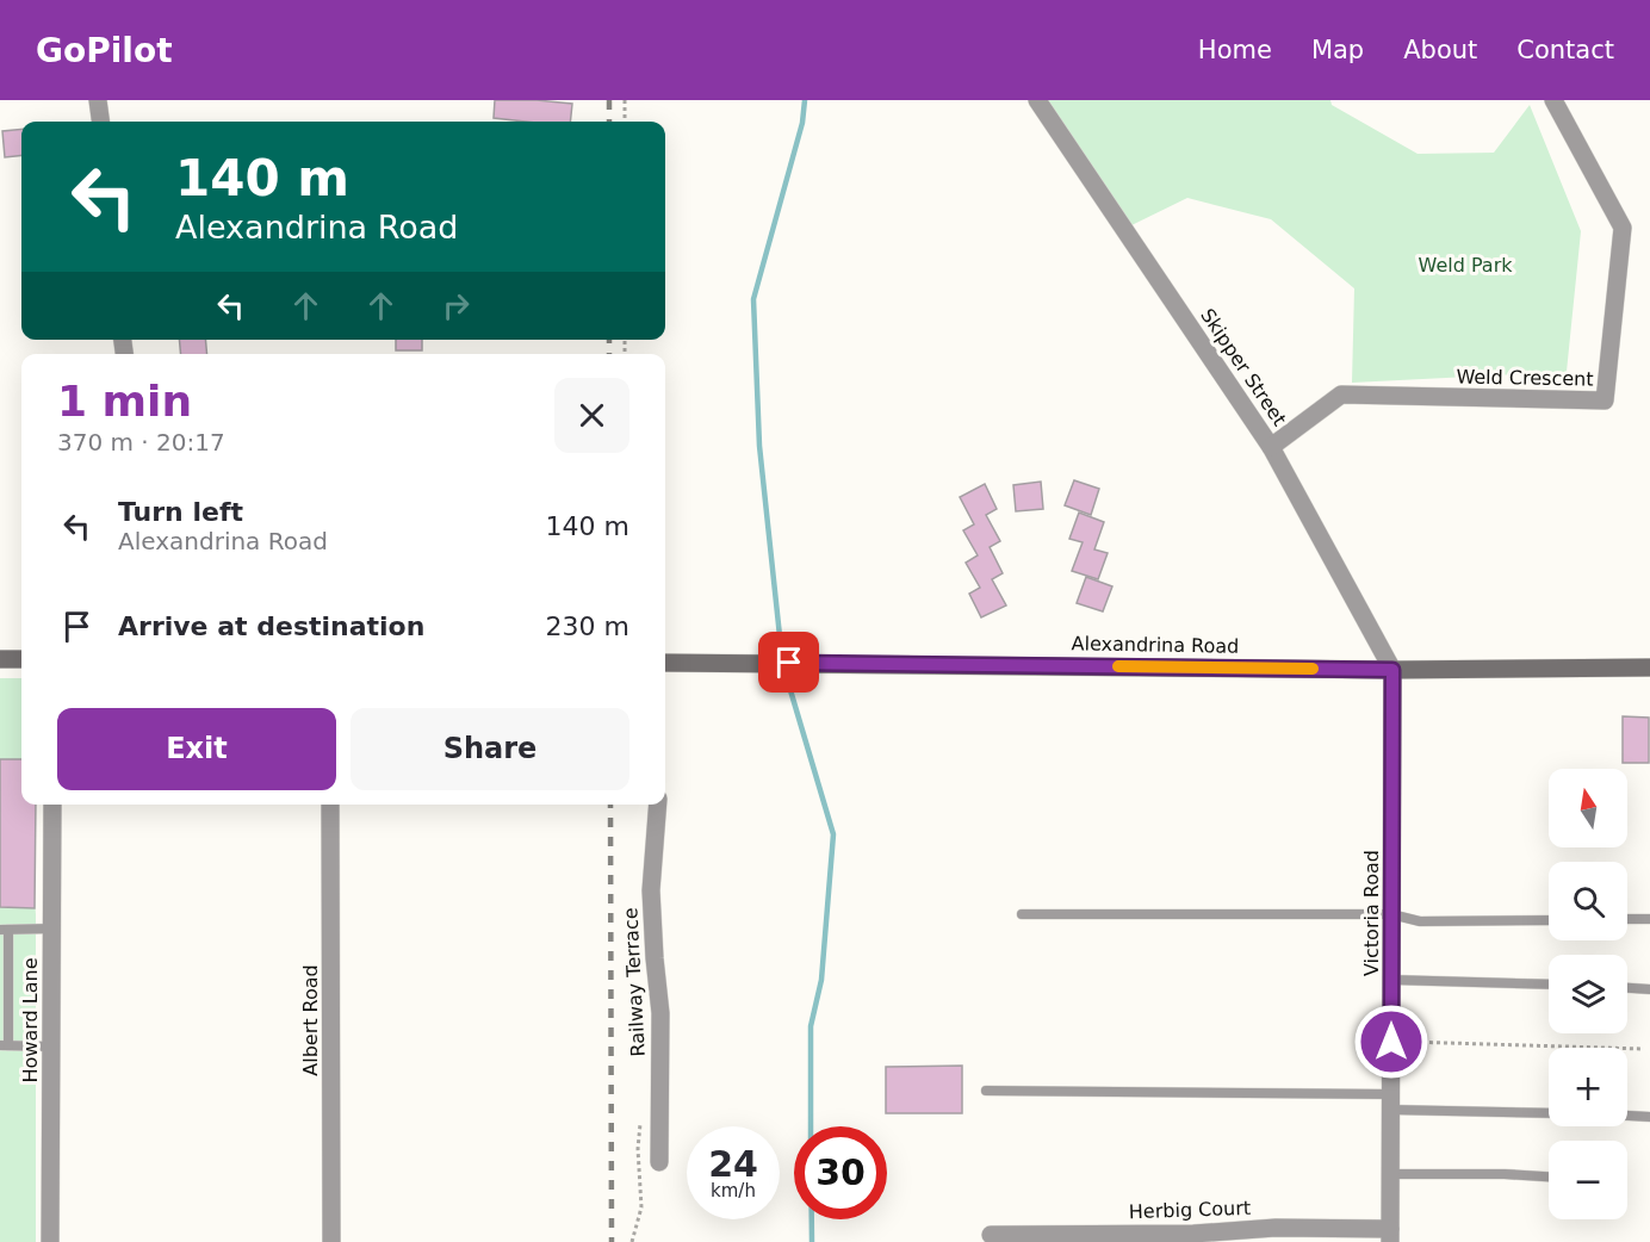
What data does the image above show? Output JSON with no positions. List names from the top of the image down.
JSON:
{
  "streets": {
    "main road": ["Alexandrina Road"],
    "street": [
      "Skipper Street",
      "Weld Crescent",
      "Victoria Road",
      "Railway Terrace",
      "Howard Lane",
      "Albert Road",
      "Herbig Court"
    ]
  },
  "crossings": [
    ["Skipper Street", "Weld Crescent"],
    ["Skipper Street", "Alexandrina Road"],
    ["Skipper Street", "Victoria Road"],
    ["Alexandrina Road", "Victoria Road"],
    ["Victoria Road", "Herbig Court"]
  ],
  "parks": ["Weld Park"],
  "north": "top",
  "page": {
    "header": "GoPilot",
    "nav": [
      "Home",
      "Map",
      "About",
      "Contact"
    ],
    "turn": ["140 m", "Alexandrina Road"],
    "heading": ["1 min", "370 m · 20:17"],
    "list": [
      {
        "name": "Turn left",
        "note": "Alexandrina Road",
        "value": "140 m"
      },
      {
        "name": "Arrive at destination",
        "value": "230 m"
      }
    ],
    "buttons": ["Exit", "Share"],
    "map_buttons": ["+", "−"],
    "speed": "24 km/h",
    "limit": "30"
  }
}
